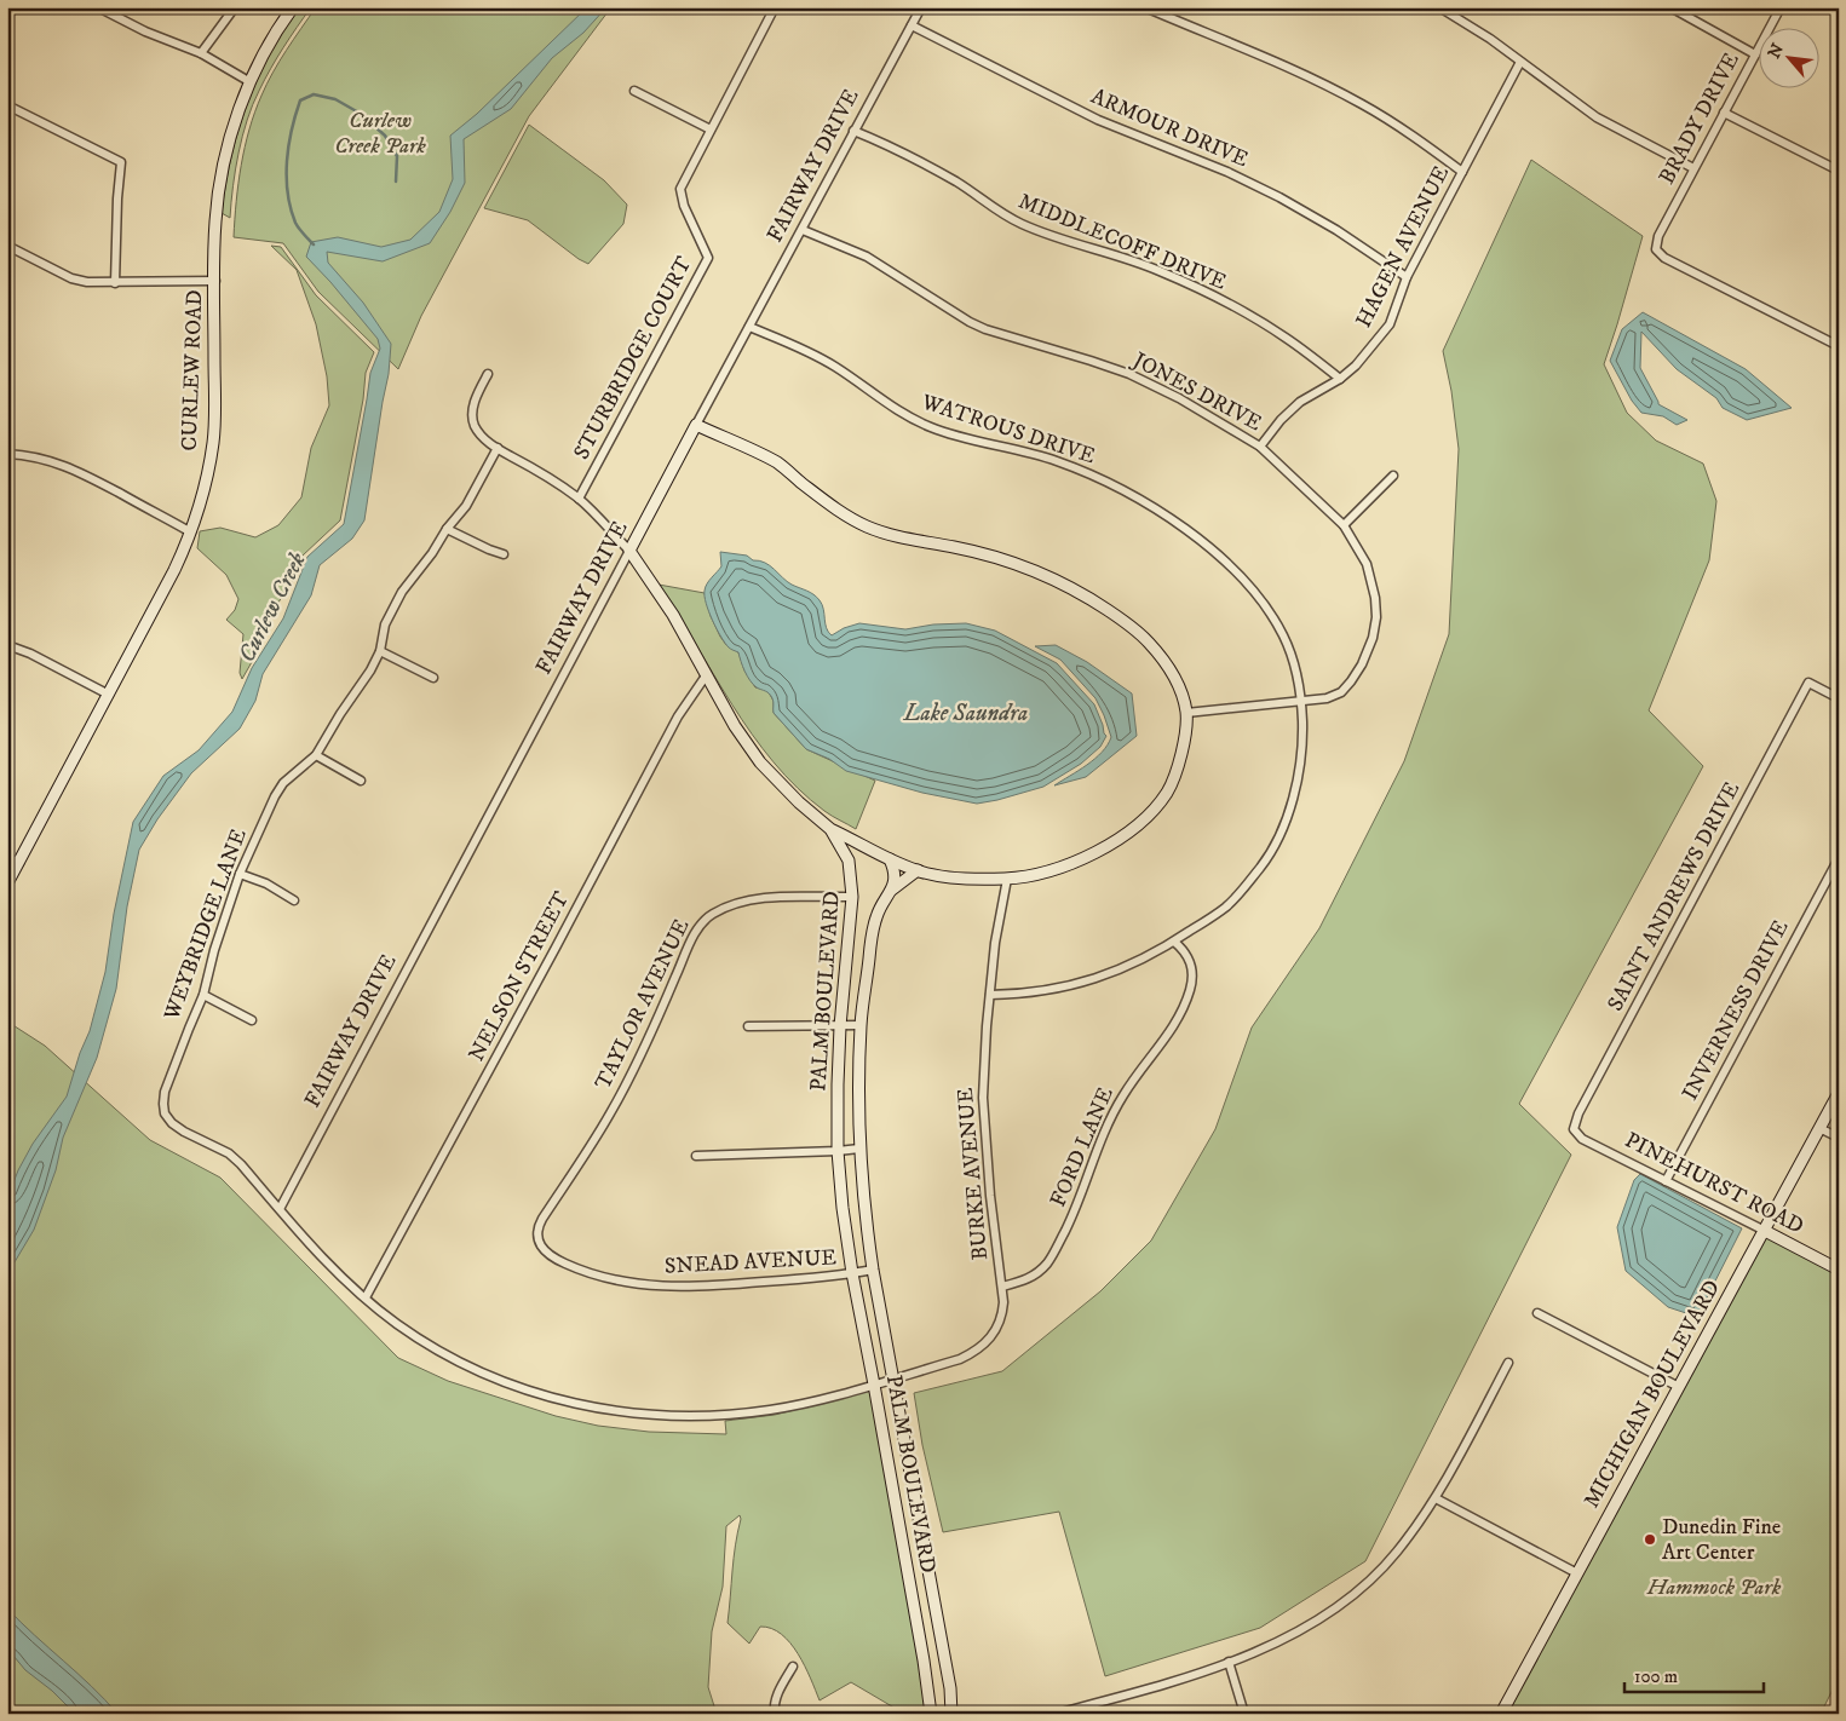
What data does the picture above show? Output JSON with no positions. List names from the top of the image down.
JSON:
{
  "streets": {
    "street": [
      "BRADY DRIVE",
      "ARMOUR DRIVE",
      "FAIRWAY DRIVE",
      "MIDDLECOFF DRIVE",
      "HAGEN AVENUE",
      "STURBRIDGE COURT",
      "CURLEW ROAD",
      "JONES DRIVE",
      "WATROUS DRIVE",
      "SAINT ANDREWS DRIVE",
      "WEYBRIDGE LANE",
      "NELSON STREET",
      "PALM BOULEVARD",
      "TAYLOR AVENUE",
      "INVERNESS DRIVE",
      "FORD LANE",
      "BURKE AVENUE",
      "PINEHURST ROAD",
      "SNEAD AVENUE",
      "MICHIGAN BOULEVARD"
    ]
  },
  "crossings": [
    ["ARMOUR DRIVE", "FAIRWAY DRIVE"],
    ["ARMOUR DRIVE", "HAGEN AVENUE"],
    ["FAIRWAY DRIVE", "MIDDLECOFF DRIVE"],
    ["FAIRWAY DRIVE", "JONES DRIVE"],
    ["FAIRWAY DRIVE", "WATROUS DRIVE"],
    ["FAIRWAY DRIVE", "WEYBRIDGE LANE"],
    ["FAIRWAY DRIVE", "PALM BOULEVARD"],
    ["MIDDLECOFF DRIVE", "HAGEN AVENUE"],
    ["HAGEN AVENUE", "JONES DRIVE"],
    ["STURBRIDGE COURT", "PALM BOULEVARD"],
    ["JONES DRIVE", "WATROUS DRIVE"],
    ["WATROUS DRIVE", "FORD LANE"],
    ["WATROUS DRIVE", "BURKE AVENUE"],
    ["SAINT ANDREWS DRIVE", "PINEHURST ROAD"],
    ["WEYBRIDGE LANE", "NELSON STREET"],
    ["WEYBRIDGE LANE", "PALM BOULEVARD"],
    ["WEYBRIDGE LANE", "BURKE AVENUE"],
    ["NELSON STREET", "PALM BOULEVARD"],
    ["NELSON STREET", "BURKE AVENUE"],
    ["PALM BOULEVARD", "TAYLOR AVENUE"],
    ["PALM BOULEVARD", "BURKE AVENUE"],
    ["PALM BOULEVARD", "SNEAD AVENUE"],
    ["TAYLOR AVENUE", "SNEAD AVENUE"],
    ["INVERNESS DRIVE", "PINEHURST ROAD"],
    ["FORD LANE", "BURKE AVENUE"],
    ["PINEHURST ROAD", "MICHIGAN BOULEVARD"]
  ],
  "water": ["Curlew Creek", "Lake Saundra"],
  "parks": ["Curlew Creek Park", "Hammock Park"],
  "places": ["Dunedin Fine Art Center"],
  "scale_bar": "100 m",
  "north": "top left"
}
